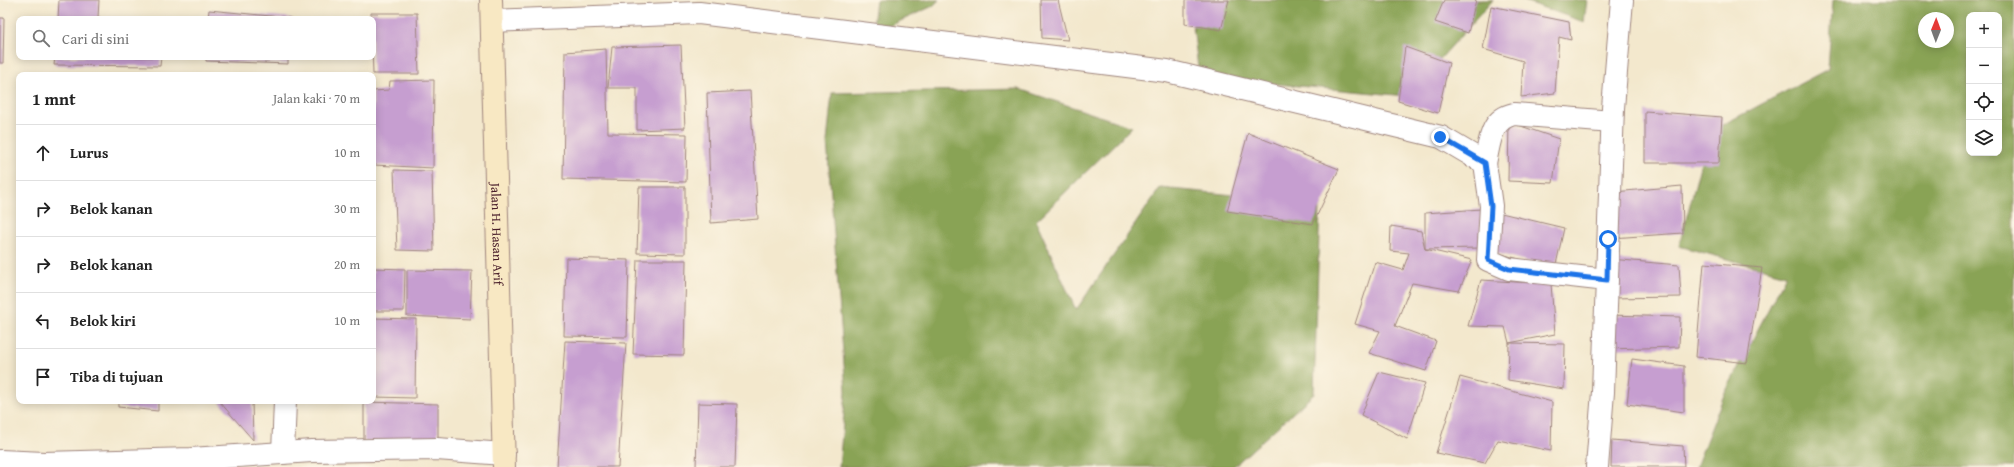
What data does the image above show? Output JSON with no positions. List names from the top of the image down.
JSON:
{
  "streets": {
    "main road": ["Jalan H. Hasan Arif"]
  },
  "north": "top",
  "page": {
    "map_buttons": ["+", "−"],
    "search": "Cari di sini",
    "heading": ["1 mnt", "Jalan kaki · 70 m"],
    "list": [
      ["Lurus", "10 m"],
      ["Belok kanan", "30 m"],
      ["Belok kanan", "20 m"],
      ["Belok kiri", "10 m"],
      "Tiba di tujuan"
    ]
  }
}
